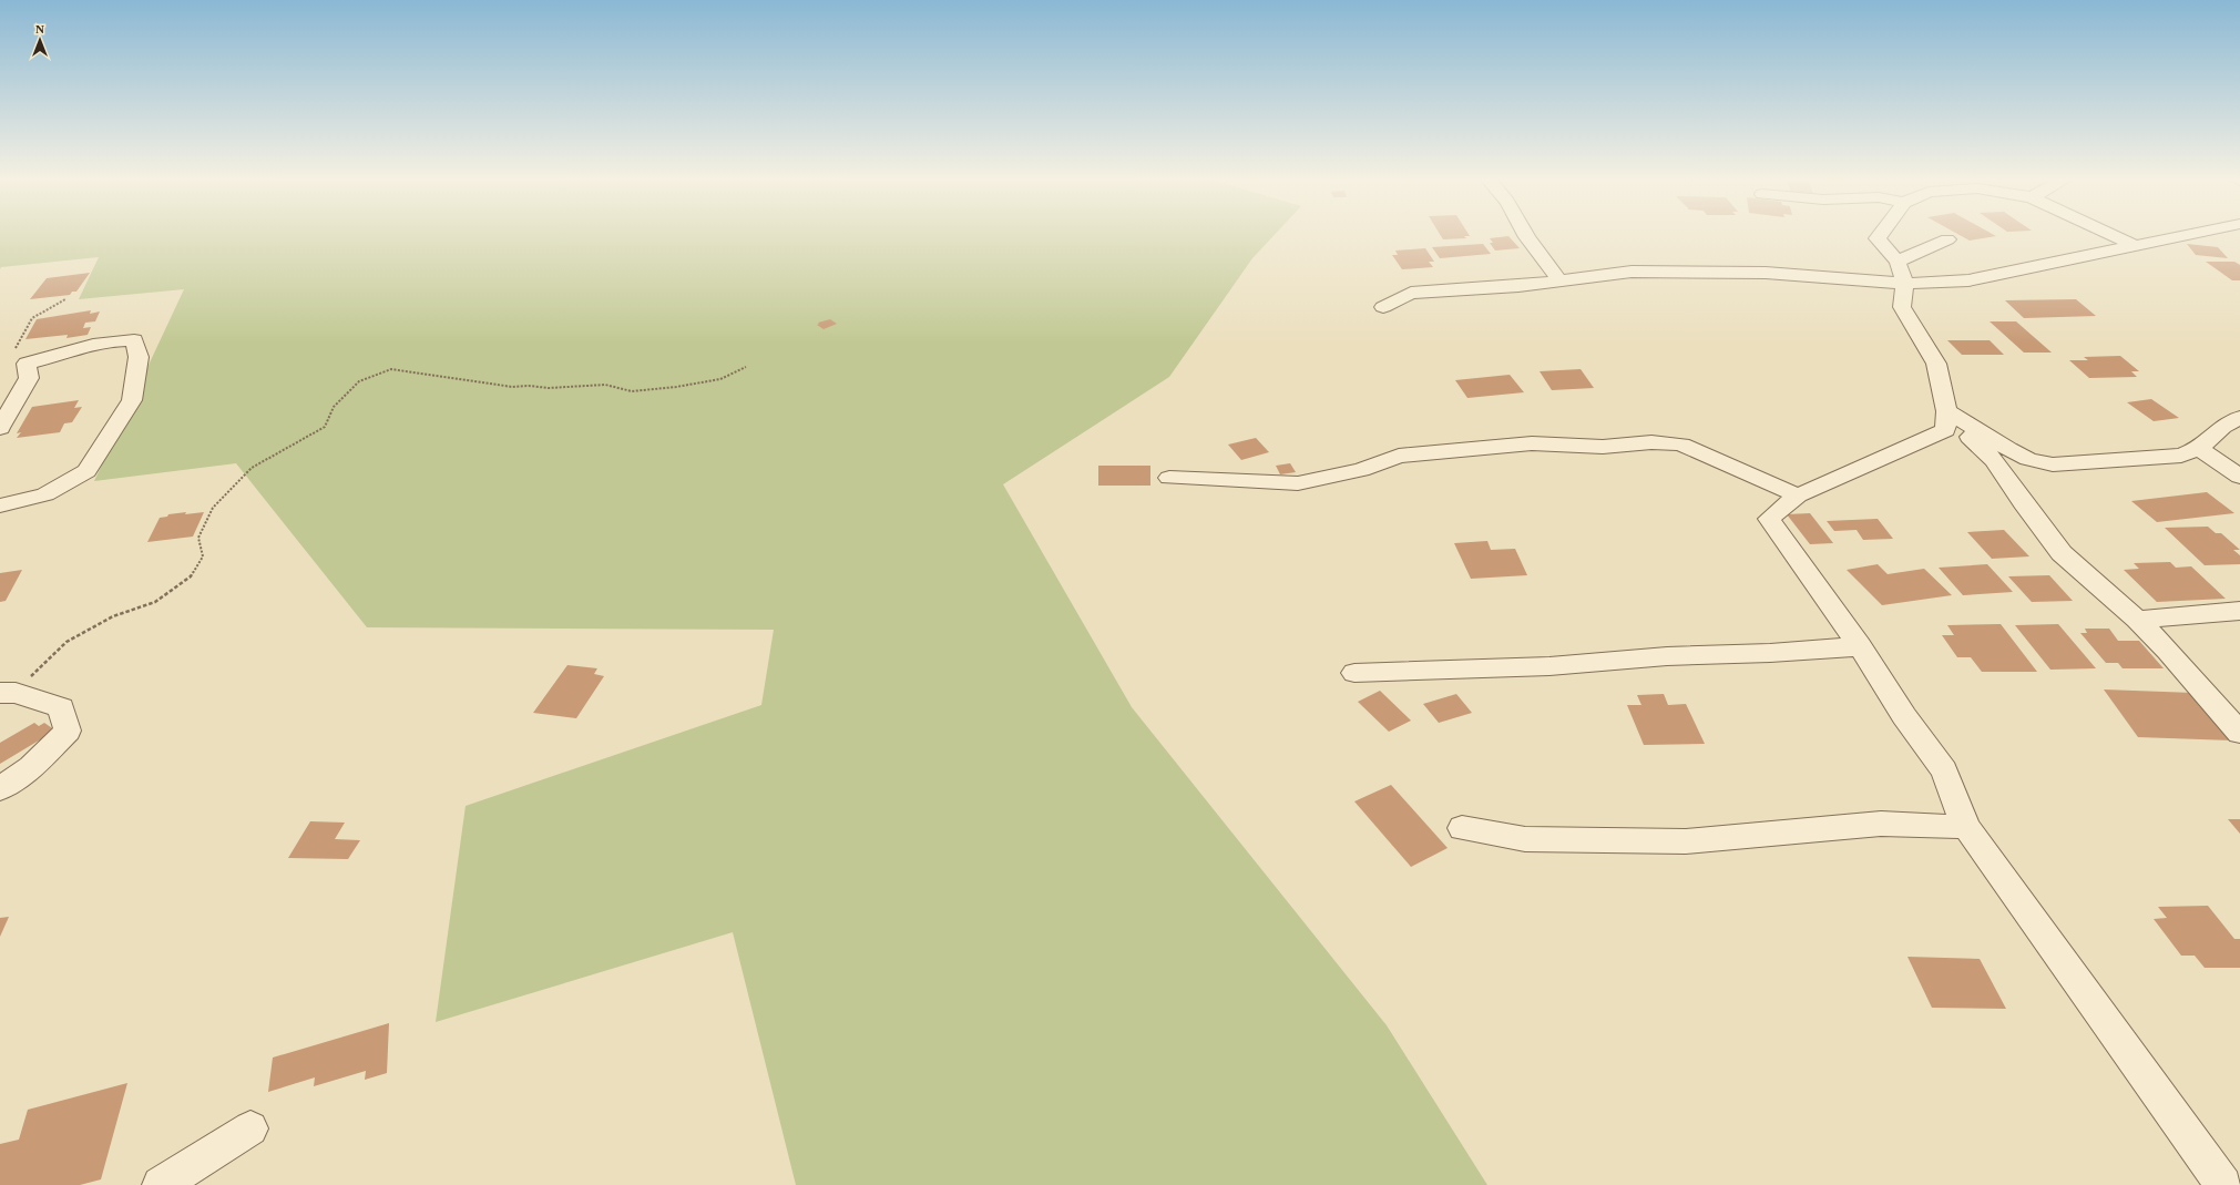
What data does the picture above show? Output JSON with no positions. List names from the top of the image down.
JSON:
{
  "north": "top"
}
